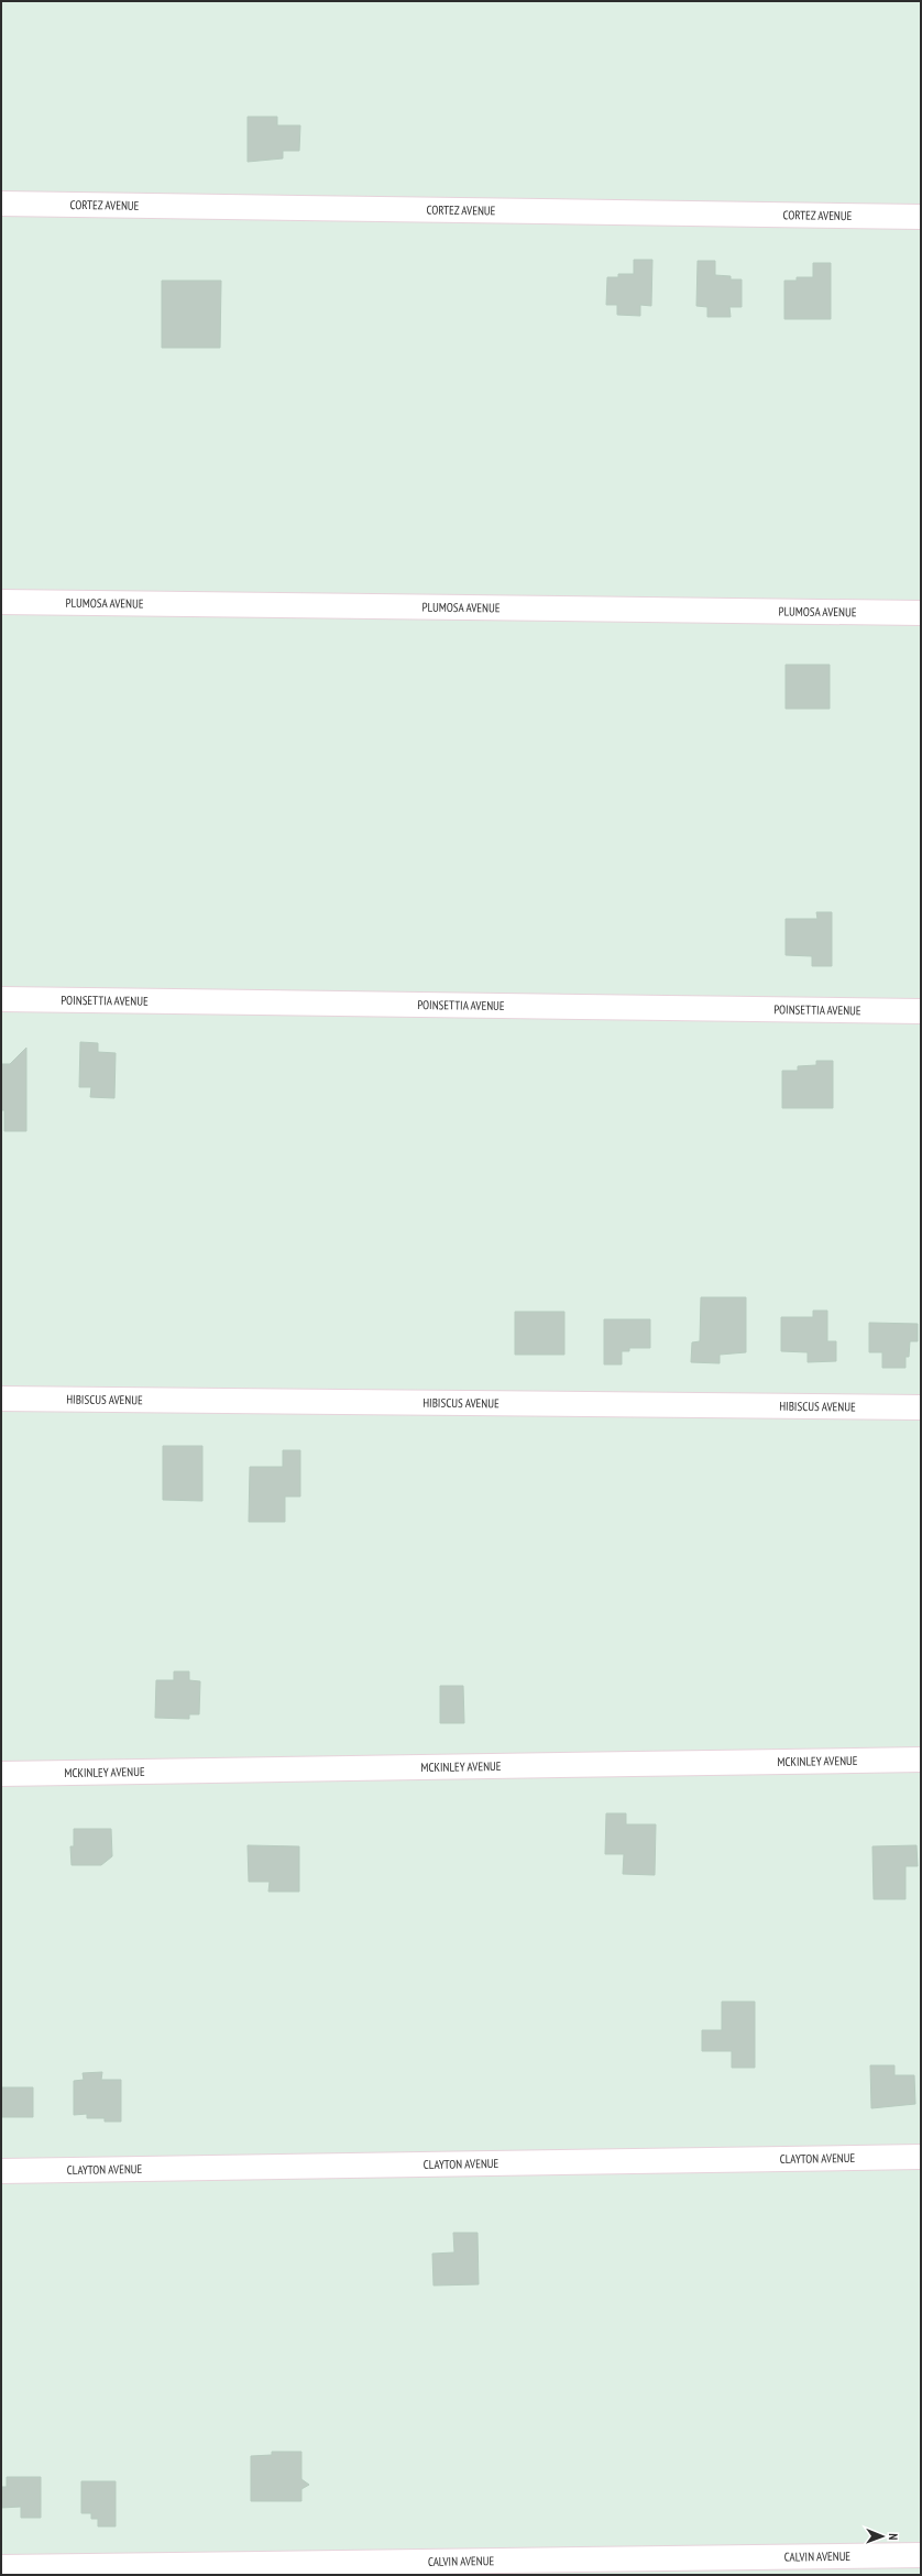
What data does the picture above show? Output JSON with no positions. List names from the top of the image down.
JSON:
{
  "streets": {
    "street": [
      "CORTEZ AVENUE",
      "PLUMOSA AVENUE",
      "POINSETTIA AVENUE",
      "HIBISCUS AVENUE",
      "MCKINLEY AVENUE",
      "CLAYTON AVENUE",
      "CALVIN AVENUE"
    ]
  },
  "north": "right"
}
